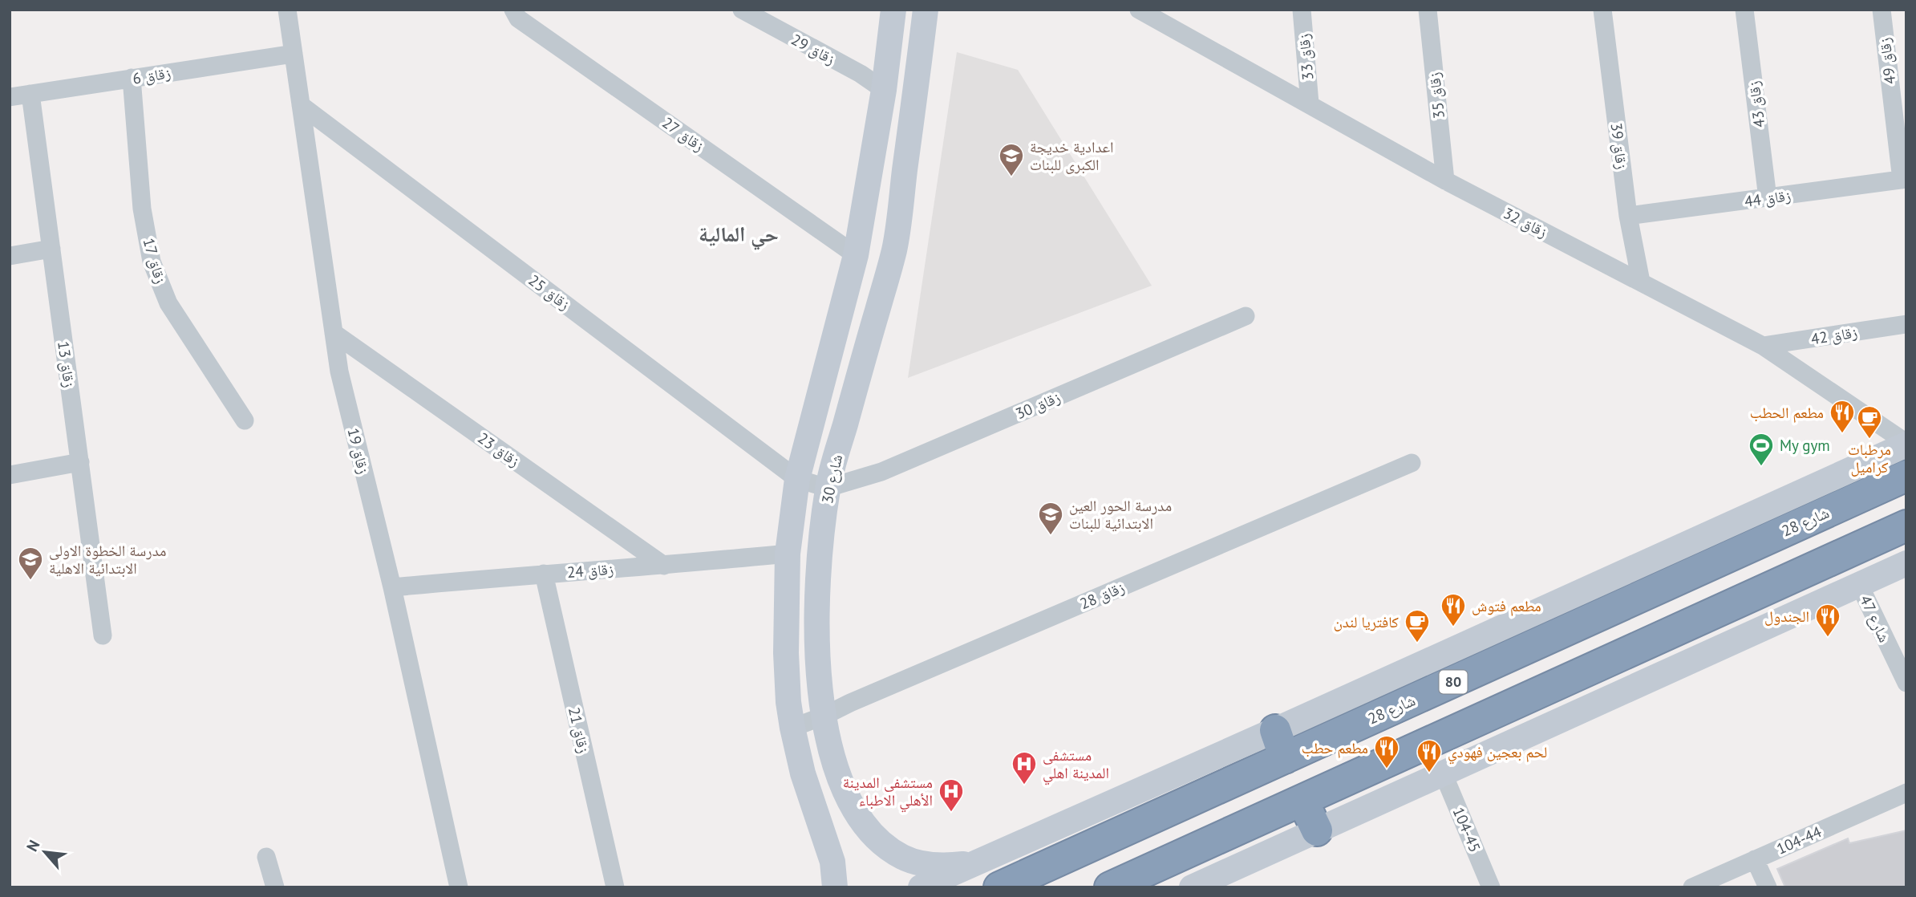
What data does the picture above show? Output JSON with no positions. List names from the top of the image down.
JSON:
{
  "streets": {
    "highway": ["شارع 28", "80"],
    "main road": ["شارع 30"],
    "street": [
      "زقاق 29",
      "زقاق 33",
      "زقاق 49",
      "زقاق 6",
      "زقاق 35",
      "زقاق 43",
      "زقاق 27",
      "زقاق 39",
      "زقاق 44",
      "زقاق 32",
      "زقاق 17",
      "زقاق 25",
      "زقاق 42",
      "زقاق 13",
      "زقاق 30",
      "زقاق 23",
      "زقاق 19",
      "زقاق 24",
      "زقاق 28",
      "شارع 47",
      "زقاق 21",
      "104-45",
      "104-44"
    ]
  },
  "crossings": [
    ["زقاق 29", "شارع 30"],
    ["زقاق 33", "زقاق 32"],
    ["زقاق 49", "زقاق 44"],
    ["زقاق 6", "زقاق 17"],
    ["زقاق 6", "زقاق 13"],
    ["زقاق 6", "زقاق 19"],
    ["زقاق 35", "زقاق 32"],
    ["زقاق 43", "زقاق 44"],
    ["زقاق 27", "شارع 30"],
    ["زقاق 39", "زقاق 44"],
    ["زقاق 39", "زقاق 32"],
    ["زقاق 32", "زقاق 42"],
    ["زقاق 25", "زقاق 19"],
    ["زقاق 25", "شارع 30"],
    ["زقاق 30", "شارع 30"],
    ["زقاق 23", "زقاق 19"],
    ["زقاق 23", "زقاق 24"],
    ["زقاق 19", "زقاق 24"],
    ["شارع 30", "زقاق 24"],
    ["شارع 30", "زقاق 28"],
    ["زقاق 24", "زقاق 21"]
  ],
  "districts": ["حي المالية"],
  "places": {
    "school or university": ["اعدادية خديجة الكبرى للبنات", "مدرسة الحور العين الابتدائية للبنات", "مدرسة الخطوة الاولى الابتدائية الاهلية"],
    "restaurant": [
      "مطعم الحطب",
      "مطعم فتوش",
      "الجندول",
      "مطعم حطب",
      "لحم بعجين فهودي"
    ],
    "cafe": ["مرطبات كراميل", "كافتريا لندن"],
    "sports": ["My gym"],
    "hospital": ["مستشفى المدينة اهلي", "مستشفى المدينة الأهلي الاطباء"]
  },
  "north": "top left"
}
